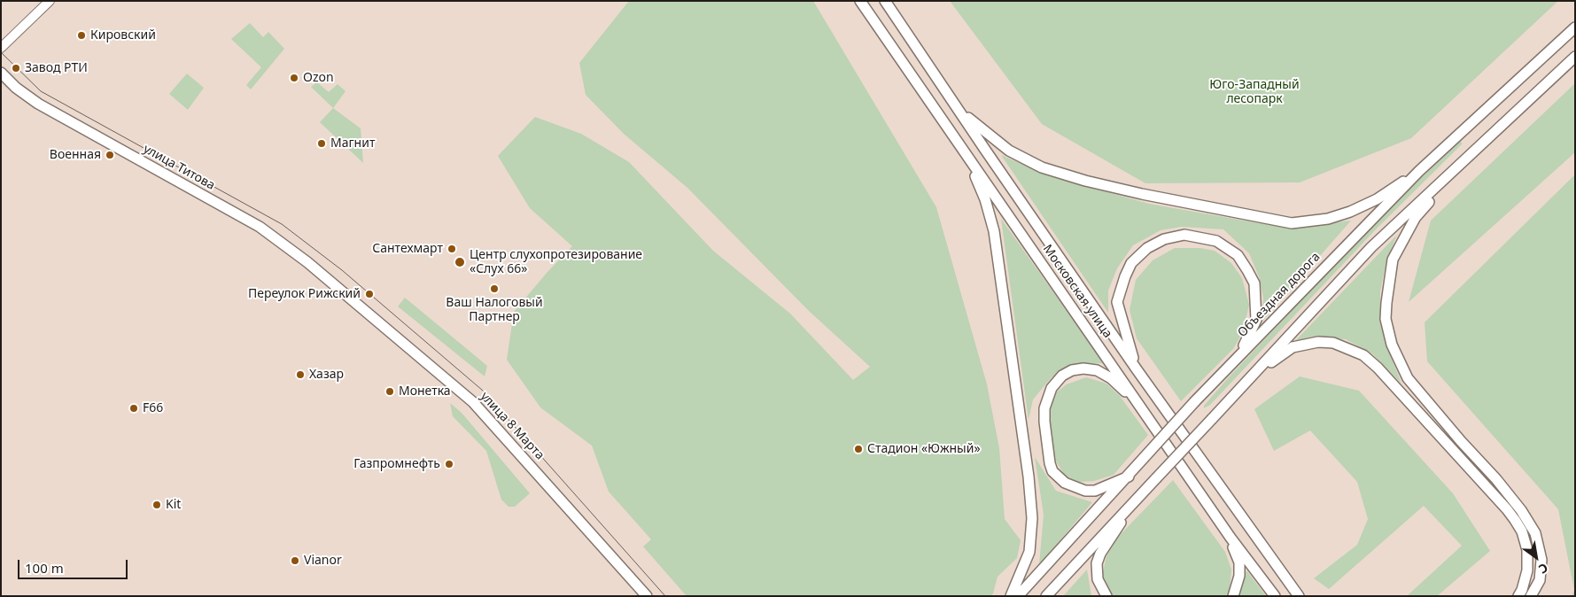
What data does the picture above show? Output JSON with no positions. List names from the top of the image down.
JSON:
{
  "streets": {
    "main road": [
      "улица Титова",
      "Московская улица",
      "Объездная дорога",
      "улица 8 Марта"
    ]
  },
  "crossings": [
    ["улица Титова", "улица 8 Марта"]
  ],
  "parks": ["Юго-Западный лесопарк"],
  "places": [
    "Кировский",
    "Завод РТИ",
    "Ozon",
    "Магнит",
    "Военная",
    "Сантехмарт",
    "Центр слухопротезирование «Слух 66»",
    "Ваш Налоговый Партнер",
    "Переулок Рижский",
    "Хазар",
    "Монетка",
    "F66",
    "Стадион «Южный»",
    "Газпромнефть",
    "Kit",
    "Vianor"
  ],
  "scale_bar": "100 m",
  "north": "bottom right"
}
